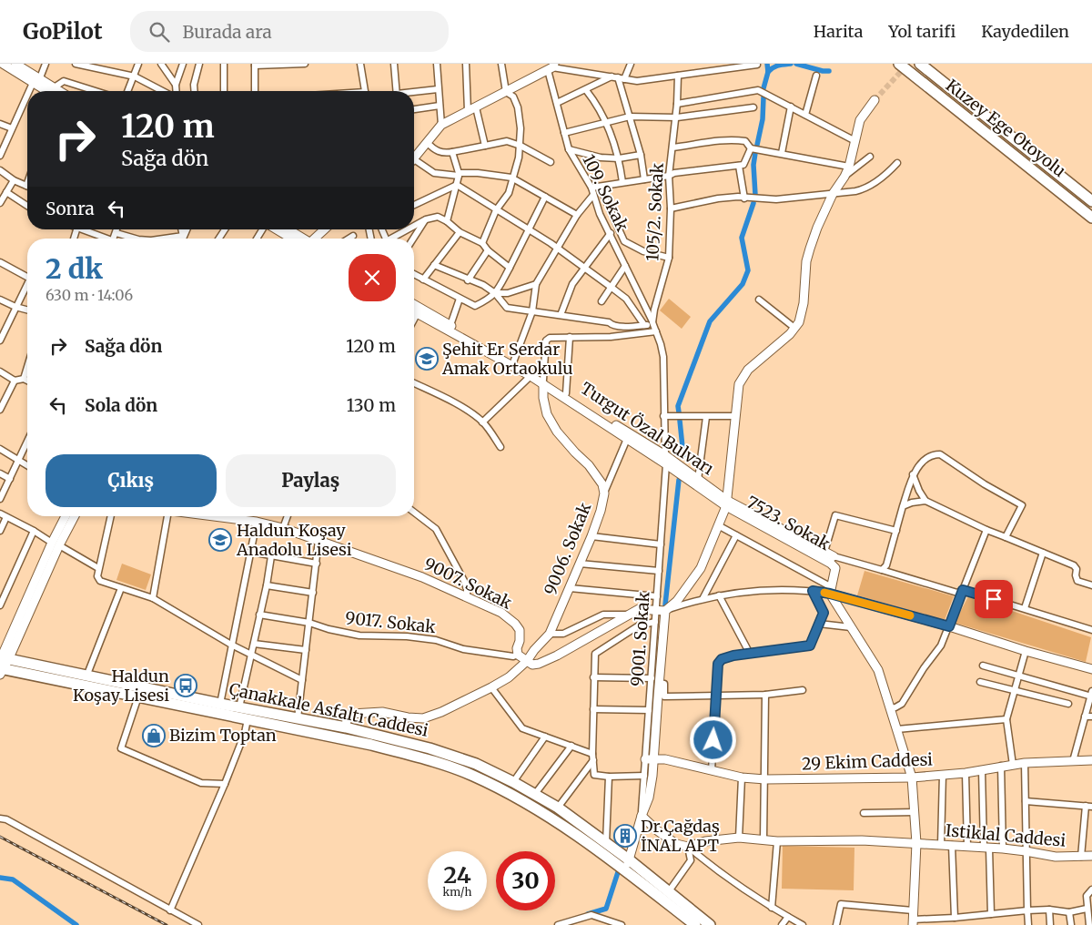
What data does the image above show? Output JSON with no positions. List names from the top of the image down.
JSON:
{
  "streets": {
    "highway": ["Kuzey Ege Otoyolu", "Çanakkale Asfaltı Caddesi"],
    "street": [
      "109. Sokak",
      "105/2. Sokak",
      "Turgut Özal Bulvarı",
      "7523. Sokak",
      "9006. Sokak",
      "9007. Sokak",
      "9017. Sokak",
      "9001. Sokak",
      "29 Ekim Caddesi",
      "Istiklal Caddesi"
    ]
  },
  "crossings": [
    ["109. Sokak", "105/2. Sokak"],
    ["105/2. Sokak", "Turgut Özal Bulvarı"],
    ["Turgut Özal Bulvarı", "7523. Sokak"],
    ["Turgut Özal Bulvarı", "9006. Sokak"],
    ["Turgut Özal Bulvarı", "9001. Sokak"],
    ["9006. Sokak", "Çanakkale Asfaltı Caddesi"],
    ["9007. Sokak", "9017. Sokak"],
    ["9001. Sokak", "29 Ekim Caddesi"]
  ],
  "places": {
    "school or university": ["Şehit Er Serdar Amak Ortaokulu", "Haldun Koşay Anadolu Lisesi"],
    "bus stop": ["Haldun Koşay Lisesi"],
    "shop": ["Bizim Toptan"],
    "building": ["Dr.Çağdaş İNAL APT"]
  },
  "page": {
    "header": "GoPilot",
    "search": "Burada ara",
    "nav": ["Harita", "Yol tarifi", "Kaydedilen"],
    "turn": ["120 m", "Sağa dön"],
    "then": "Sonra",
    "heading": ["2 dk", "630 m · 14:06"],
    "list": [
      {
        "name": "Sağa dön",
        "value": "120 m"
      },
      {
        "name": "Sola dön",
        "value": "130 m"
      }
    ],
    "buttons": ["Çıkış", "Paylaş"],
    "speed": "24 km/h",
    "limit": "30"
  }
}
